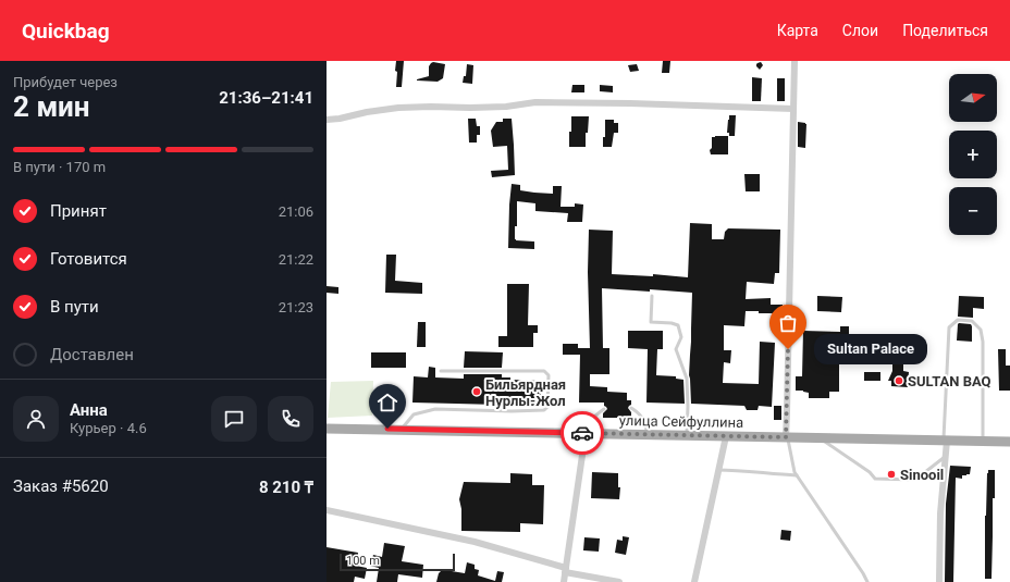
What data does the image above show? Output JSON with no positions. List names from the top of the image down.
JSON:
{
  "streets": {
    "main road": ["улица Сейфуллина"]
  },
  "places": [
    "Sultan Palace",
    "SULTAN BAQ",
    "Бильярдная Нурлы-Жол",
    "Sinooil"
  ],
  "scale_bar": "100 m",
  "north": "right",
  "page": {
    "header": "Quickbag",
    "nav": ["Карта", "Слои", "Поделиться"],
    "heading": ["2 мин", "Прибудет через", "21:36–21:41"],
    "panel": [
      "Анна",
      "Курьер · 4.6",
      "Заказ #5620",
      "8 210 ₸"
    ],
    "map_buttons": ["+", "−"],
    "bar": "В пути · 170 m",
    "list": [
      ["Принят", "21:06"],
      ["Готовится", "21:22"],
      ["В пути", "21:23"],
      "Доставлен"
    ],
    "bubble": "Sultan Palace",
    "scale": "100 m"
  }
}
